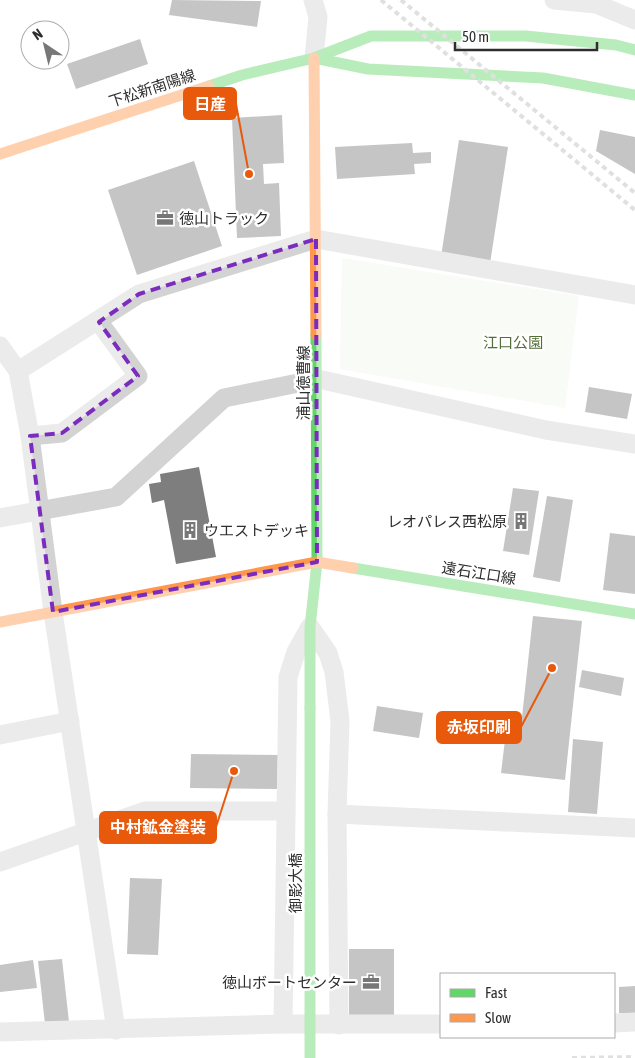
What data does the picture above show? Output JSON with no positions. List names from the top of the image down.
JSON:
{
  "streets": {
    "street": [
      "下松新南陽線",
      "浦山徳曹線",
      "遠石江口線",
      "御影大橋"
    ]
  },
  "crossings": [
    ["下松新南陽線", "浦山徳曹線"],
    ["浦山徳曹線", "遠石江口線"],
    ["浦山徳曹線", "御影大橋"]
  ],
  "parks": ["江口公園"],
  "places": {
    "other": ["日産", "赤坂印刷", "中村鉱金塗装"],
    "office": ["徳山トラック", "徳山ボートセンター"],
    "building": ["レオパレス西松原", "ウエストデッキ"]
  },
  "legend": ["Fast", "Slow"],
  "scale_bar": "50 m",
  "north": "top left"
}
